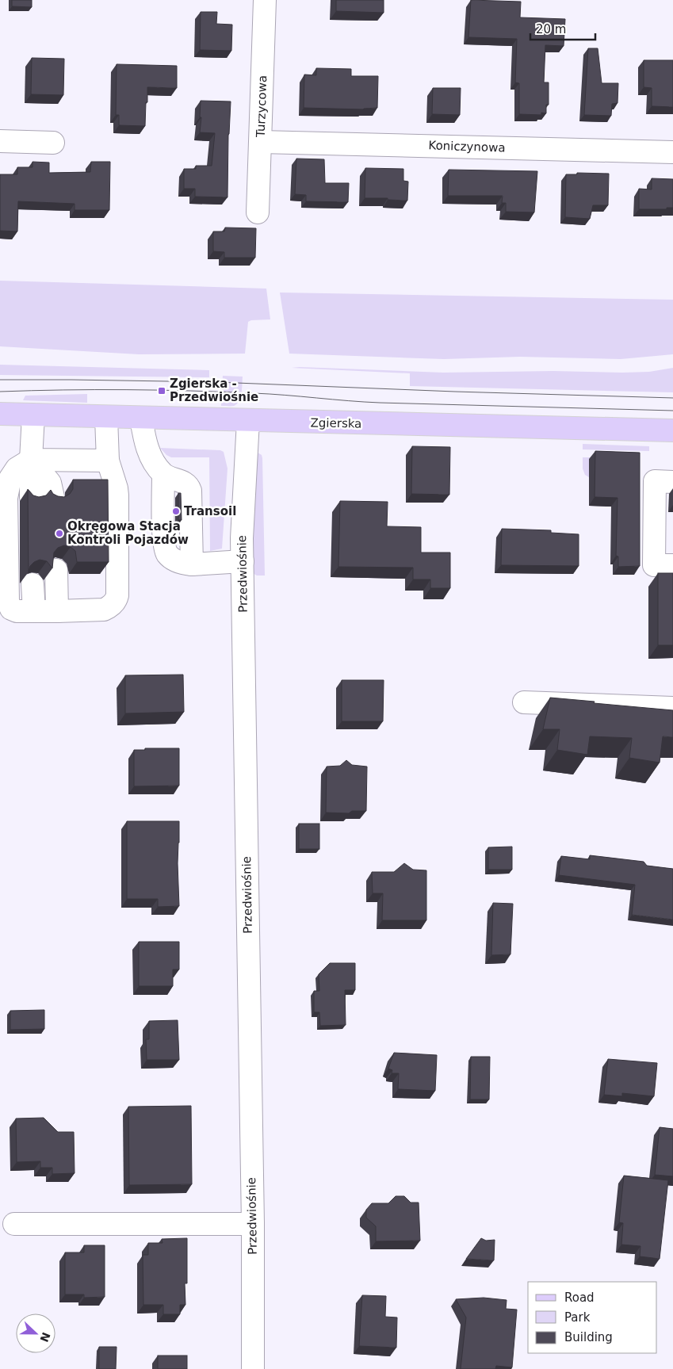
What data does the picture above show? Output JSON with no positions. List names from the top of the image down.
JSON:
{
  "streets": {
    "main road": ["Zgierska"],
    "street": ["Turzycowa", "Koniczynowa", "Przedwiośnie"]
  },
  "crossings": [
    ["Turzycowa", "Koniczynowa"],
    ["Zgierska", "Przedwiośnie"]
  ],
  "places": {
    "transit": ["Zgierska - Przedwiośnie"],
    "other": ["Transoil", "Okręgowa Stacja Kontroli Pojazdów"]
  },
  "legend": ["Road", "Park", "Building"],
  "scale_bar": "20 m",
  "north": "right"
}
